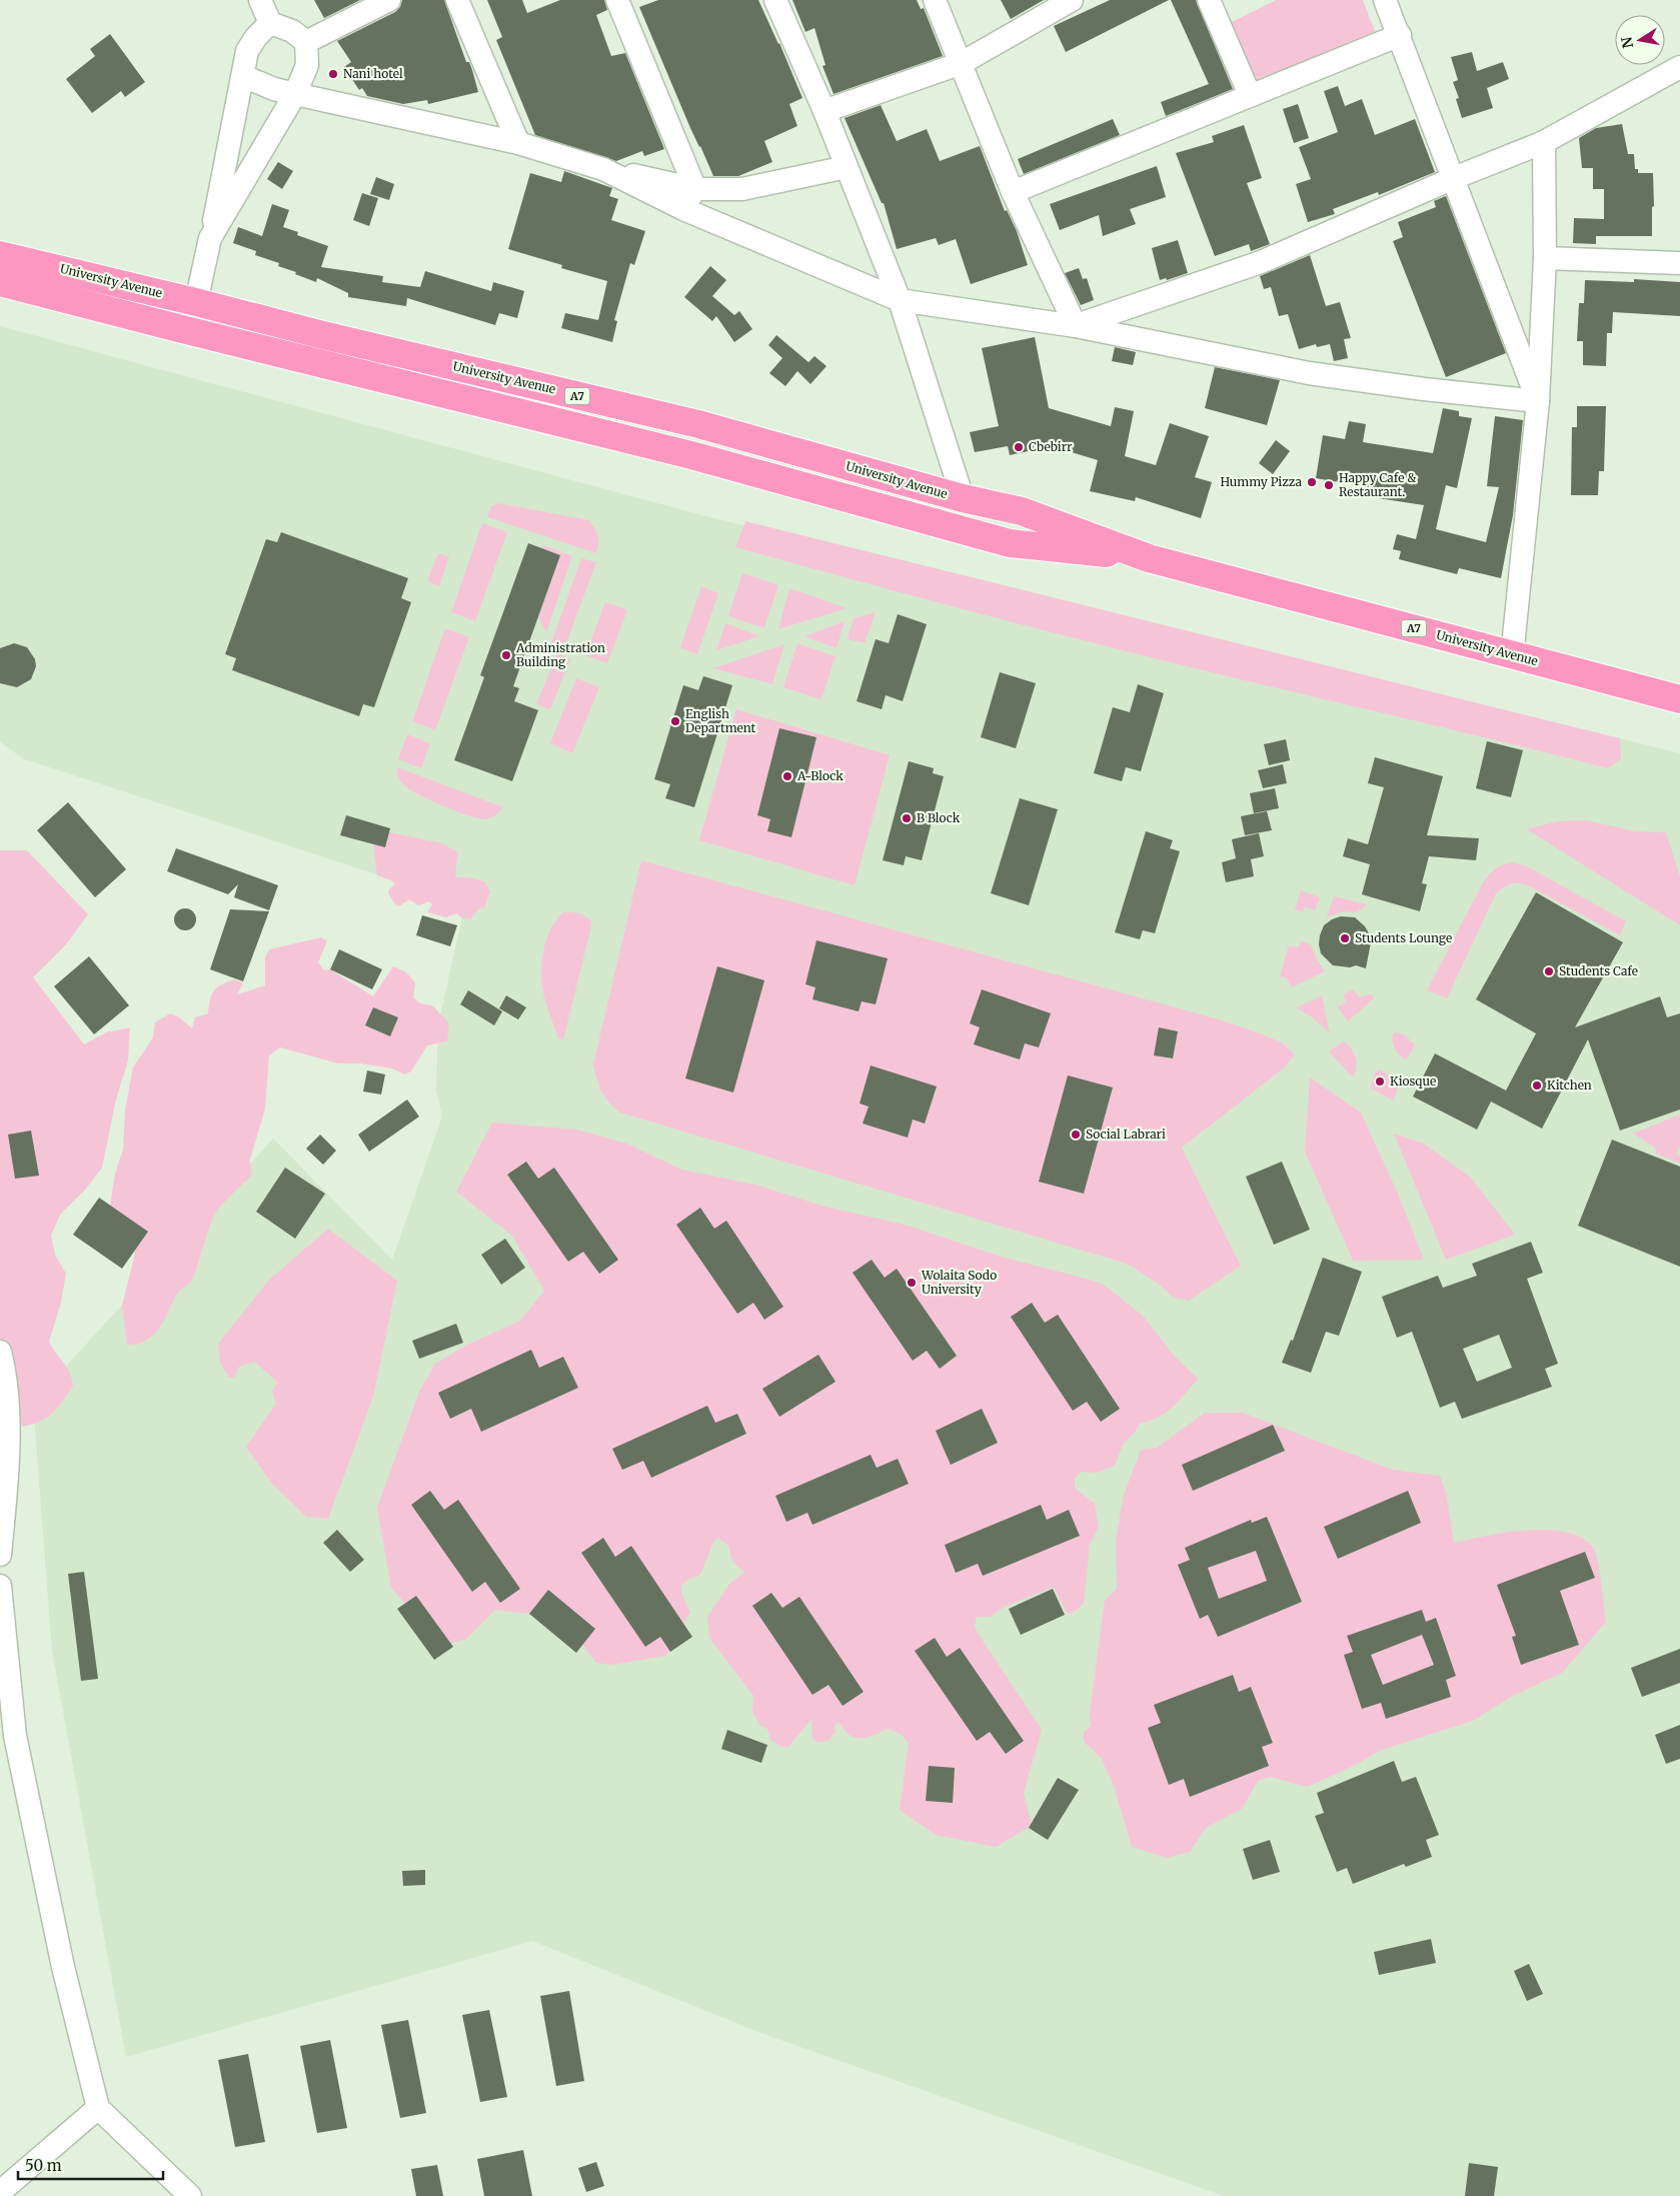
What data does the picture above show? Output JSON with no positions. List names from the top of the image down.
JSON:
{
  "streets": {
    "highway": ["University Avenue", "A7"]
  },
  "places": [
    "Nani hotel",
    "Cbebirr",
    "Hummy Pizza",
    "Happy Cafe & Restaurant.",
    "Administration Building",
    "English Department",
    "A-Block",
    "B Block",
    "Students Lounge",
    "Students Cafe",
    "Kiosque",
    "Kitchen",
    "Social Labrari",
    "Wolaita Sodo University"
  ],
  "scale_bar": "50 m",
  "north": "left"
}
